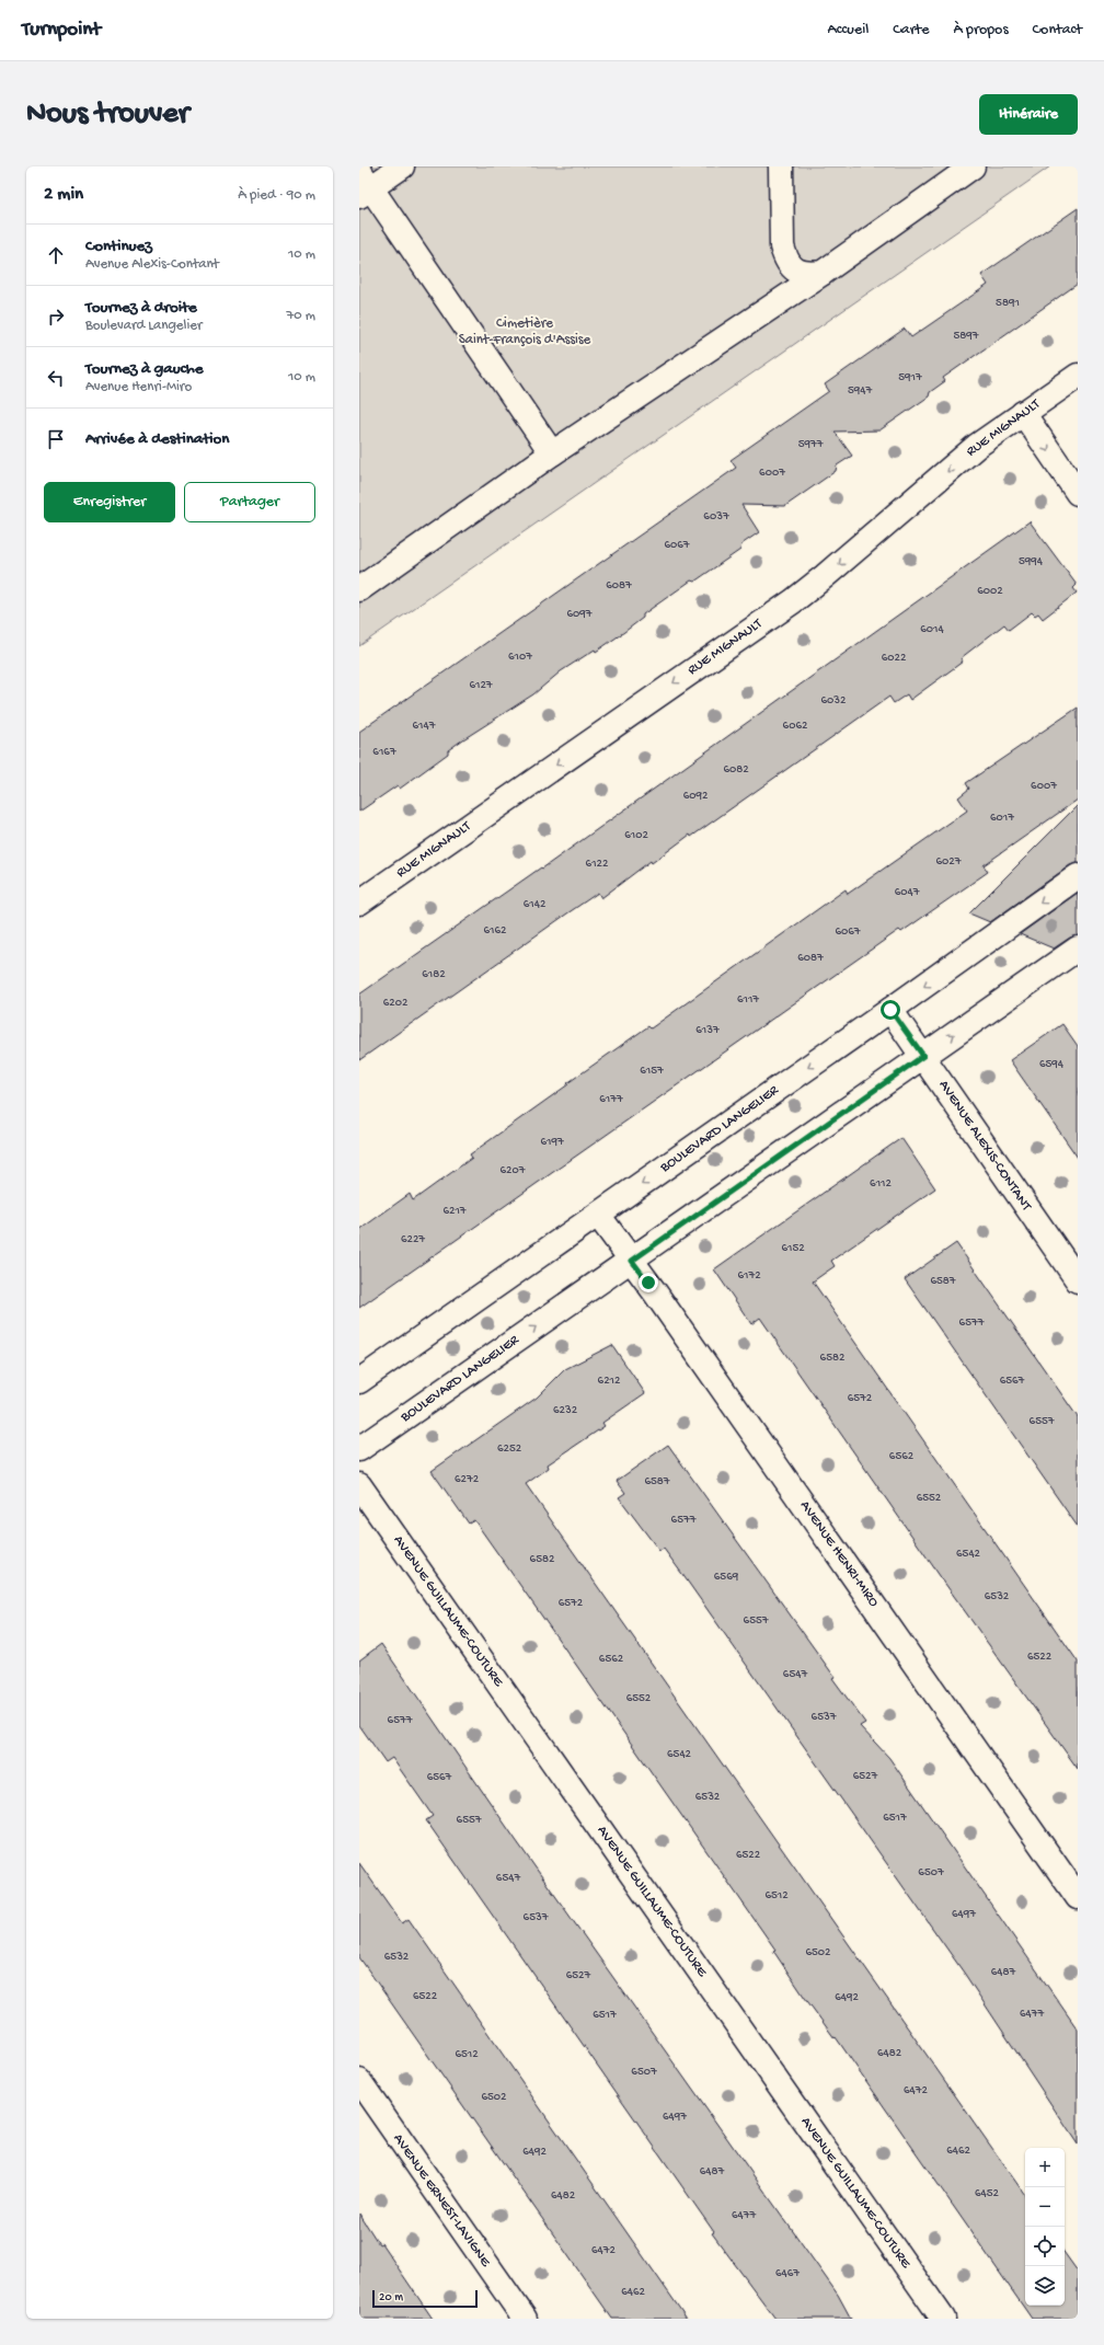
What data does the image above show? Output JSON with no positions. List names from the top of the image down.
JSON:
{
  "streets": {
    "street": [
      "RUE MIGNAULT",
      "BOULEVARD LANGELIER",
      "AVENUE ALEXIS-CONTANT",
      "AVENUE HENRI-MIRO",
      "AVENUE GUILLAUME-COUTURE",
      "AVENUE ERNEST-LAVIGNE"
    ]
  },
  "crossings": [
    ["BOULEVARD LANGELIER", "AVENUE ALEXIS-CONTANT"],
    ["BOULEVARD LANGELIER", "AVENUE HENRI-MIRO"]
  ],
  "one_way": ["RUE MIGNAULT"],
  "parks": ["Cimetière Saint-François d'Assise"],
  "house_numbers": [
    "5891",
    "5897",
    "5917",
    "5947",
    "5977",
    "6007",
    "6037",
    "6067",
    "5994",
    "6087",
    "6002",
    "6097",
    "6014",
    "6107",
    "6022",
    "6127",
    "6032",
    "6147",
    "6062",
    "6167",
    "6082",
    "6007",
    "6092",
    "6017",
    "6102",
    "6027",
    "6122",
    "6047",
    "6142",
    "6162",
    "6067",
    "6087",
    "6182",
    "6117",
    "6202",
    "6137",
    "6594",
    "6157",
    "6177",
    "6197",
    "6207",
    "6112",
    "6217",
    "6227",
    "6152",
    "6172",
    "6587",
    "6577",
    "6582",
    "6212",
    "6567",
    "6572",
    "6232",
    "6557",
    "6252",
    "6562",
    "6272",
    "6587",
    "6552",
    "6577",
    "6542",
    "6582",
    "6569",
    "6532",
    "6572",
    "6557",
    "6522",
    "6562",
    "6547",
    "6552",
    "6537",
    "6577",
    "6542",
    "6527",
    "6567",
    "6532",
    "6517",
    "6557",
    "6522",
    "6507",
    "6547",
    "6512",
    "6497",
    "6537",
    "6502",
    "6532",
    "6487",
    "6527",
    "6522",
    "6492",
    "6477",
    "6517",
    "6482",
    "6512",
    "6507",
    "6472",
    "6502",
    "6497",
    "6462",
    "6492",
    "6487",
    "6452",
    "6482",
    "6477",
    "6472",
    "6467",
    "6462"
  ],
  "scale_bar": "20 m",
  "page": {
    "header": "Turnpoint",
    "nav": [
      "Accueil",
      "Carte",
      "À propos",
      "Contact"
    ],
    "buttons": [
      "Itinéraire",
      ["Enregistrer", "Partager"]
    ],
    "title": "Nous trouver",
    "heading": ["2 min", "À pied · 90 m"],
    "list": [
      ["Continuez", "Avenue Alexis-Contant", "10 m"],
      ["Tournez à droite", "Boulevard Langelier", "70 m"],
      ["Tournez à gauche", "Avenue Henri-Miro", "10 m"],
      "Arrivée à destination"
    ],
    "map_buttons": ["+", "−"],
    "scale": "20 m"
  }
}
